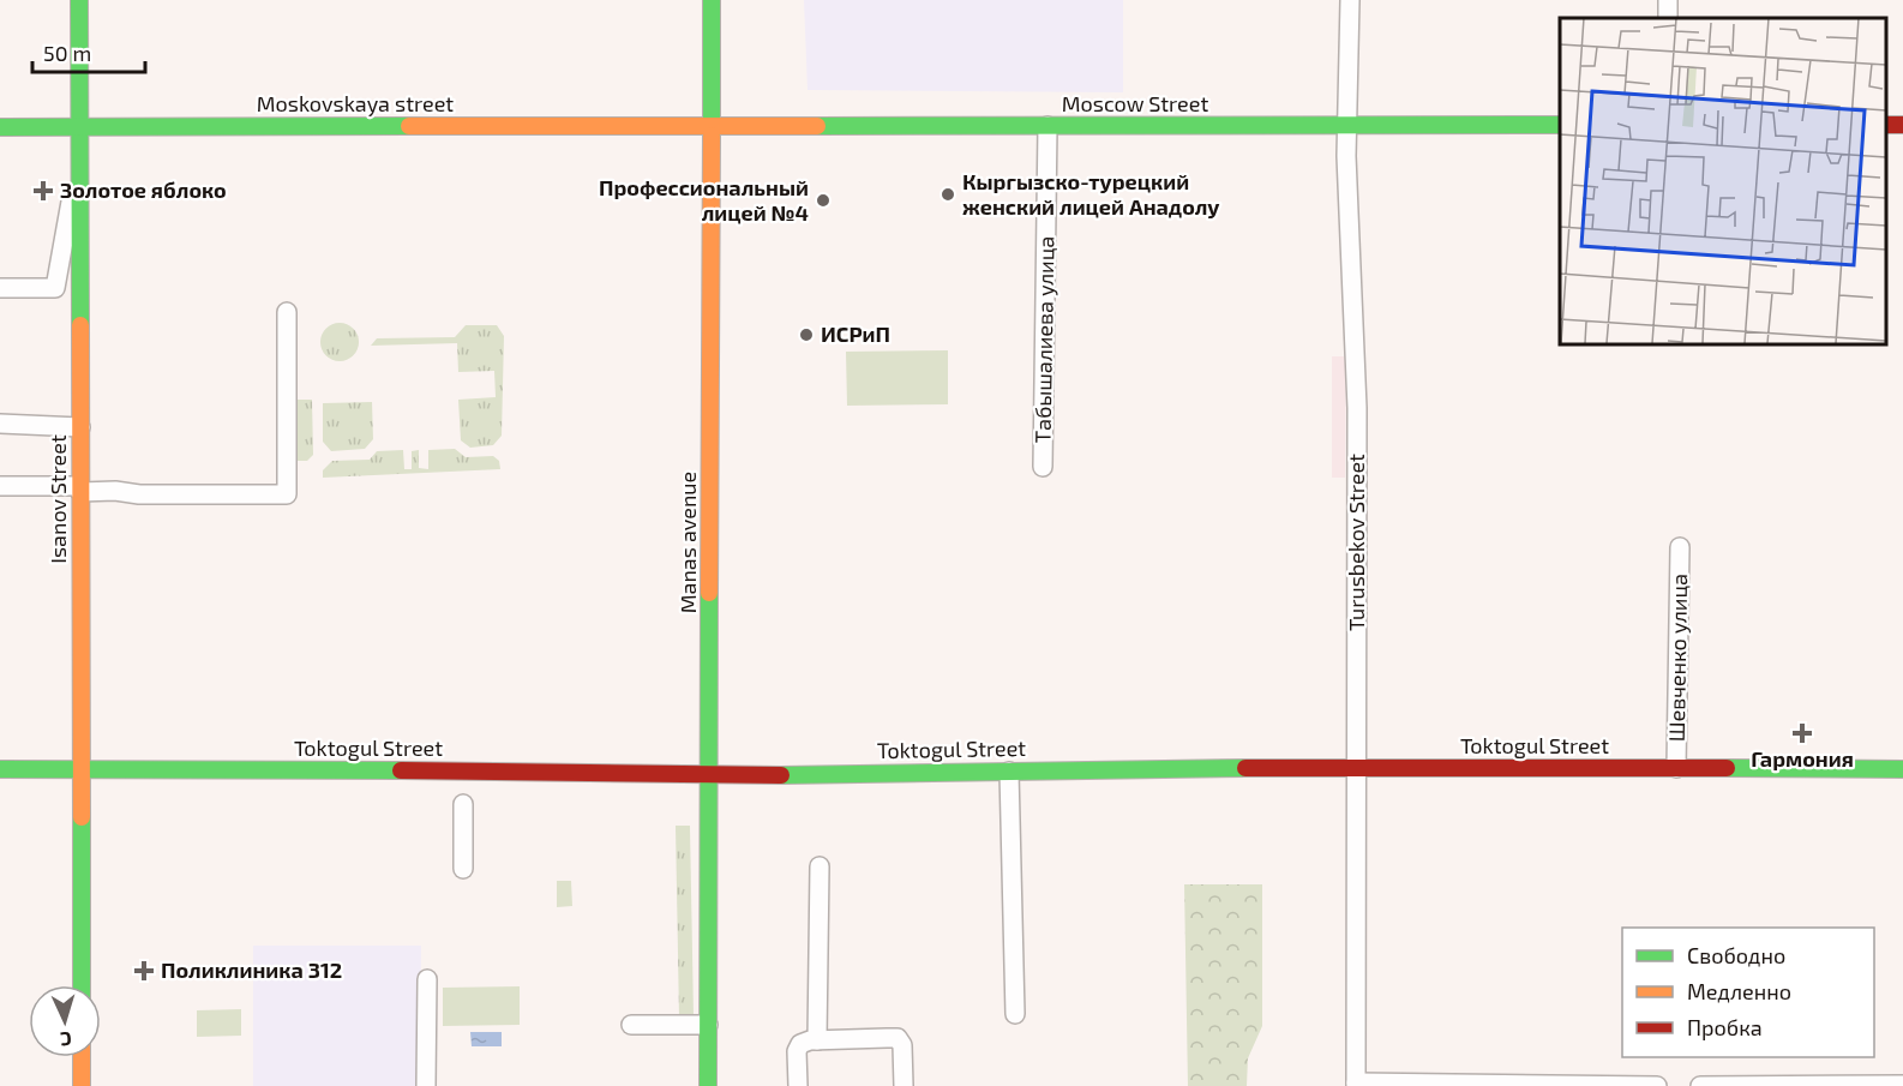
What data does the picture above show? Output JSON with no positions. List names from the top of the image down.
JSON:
{
  "streets": {
    "main road": [
      "Moskovskaya street",
      "Moscow Street",
      "Isanov Street",
      "Manas avenue",
      "Toktogul Street"
    ],
    "street": ["Табышалиева улица", "Turusbekov Street", "Шевченко улица"]
  },
  "crossings": [
    ["Moskovskaya street", "Moscow Street"],
    ["Moskovskaya street", "Isanov Street"],
    ["Moskovskaya street", "Manas avenue"],
    ["Moscow Street", "Табышалиева улица"],
    ["Moscow Street", "Manas avenue"],
    ["Moscow Street", "Turusbekov Street"],
    ["Isanov Street", "Toktogul Street"],
    ["Manas avenue", "Toktogul Street"],
    ["Turusbekov Street", "Toktogul Street"],
    ["Шевченко улица", "Toktogul Street"]
  ],
  "places": {
    "health": ["Золотое яблоко", "Гармония", "Поликлиника 312"],
    "other": ["Кыргызско-турецкий женский лицей Анадолу", "Профессиональный лицей №4", "ИСРиП"]
  },
  "legend": ["Свободно", "Медленно", "Пробка"],
  "scale_bar": "50 m",
  "north": "bottom"
}
